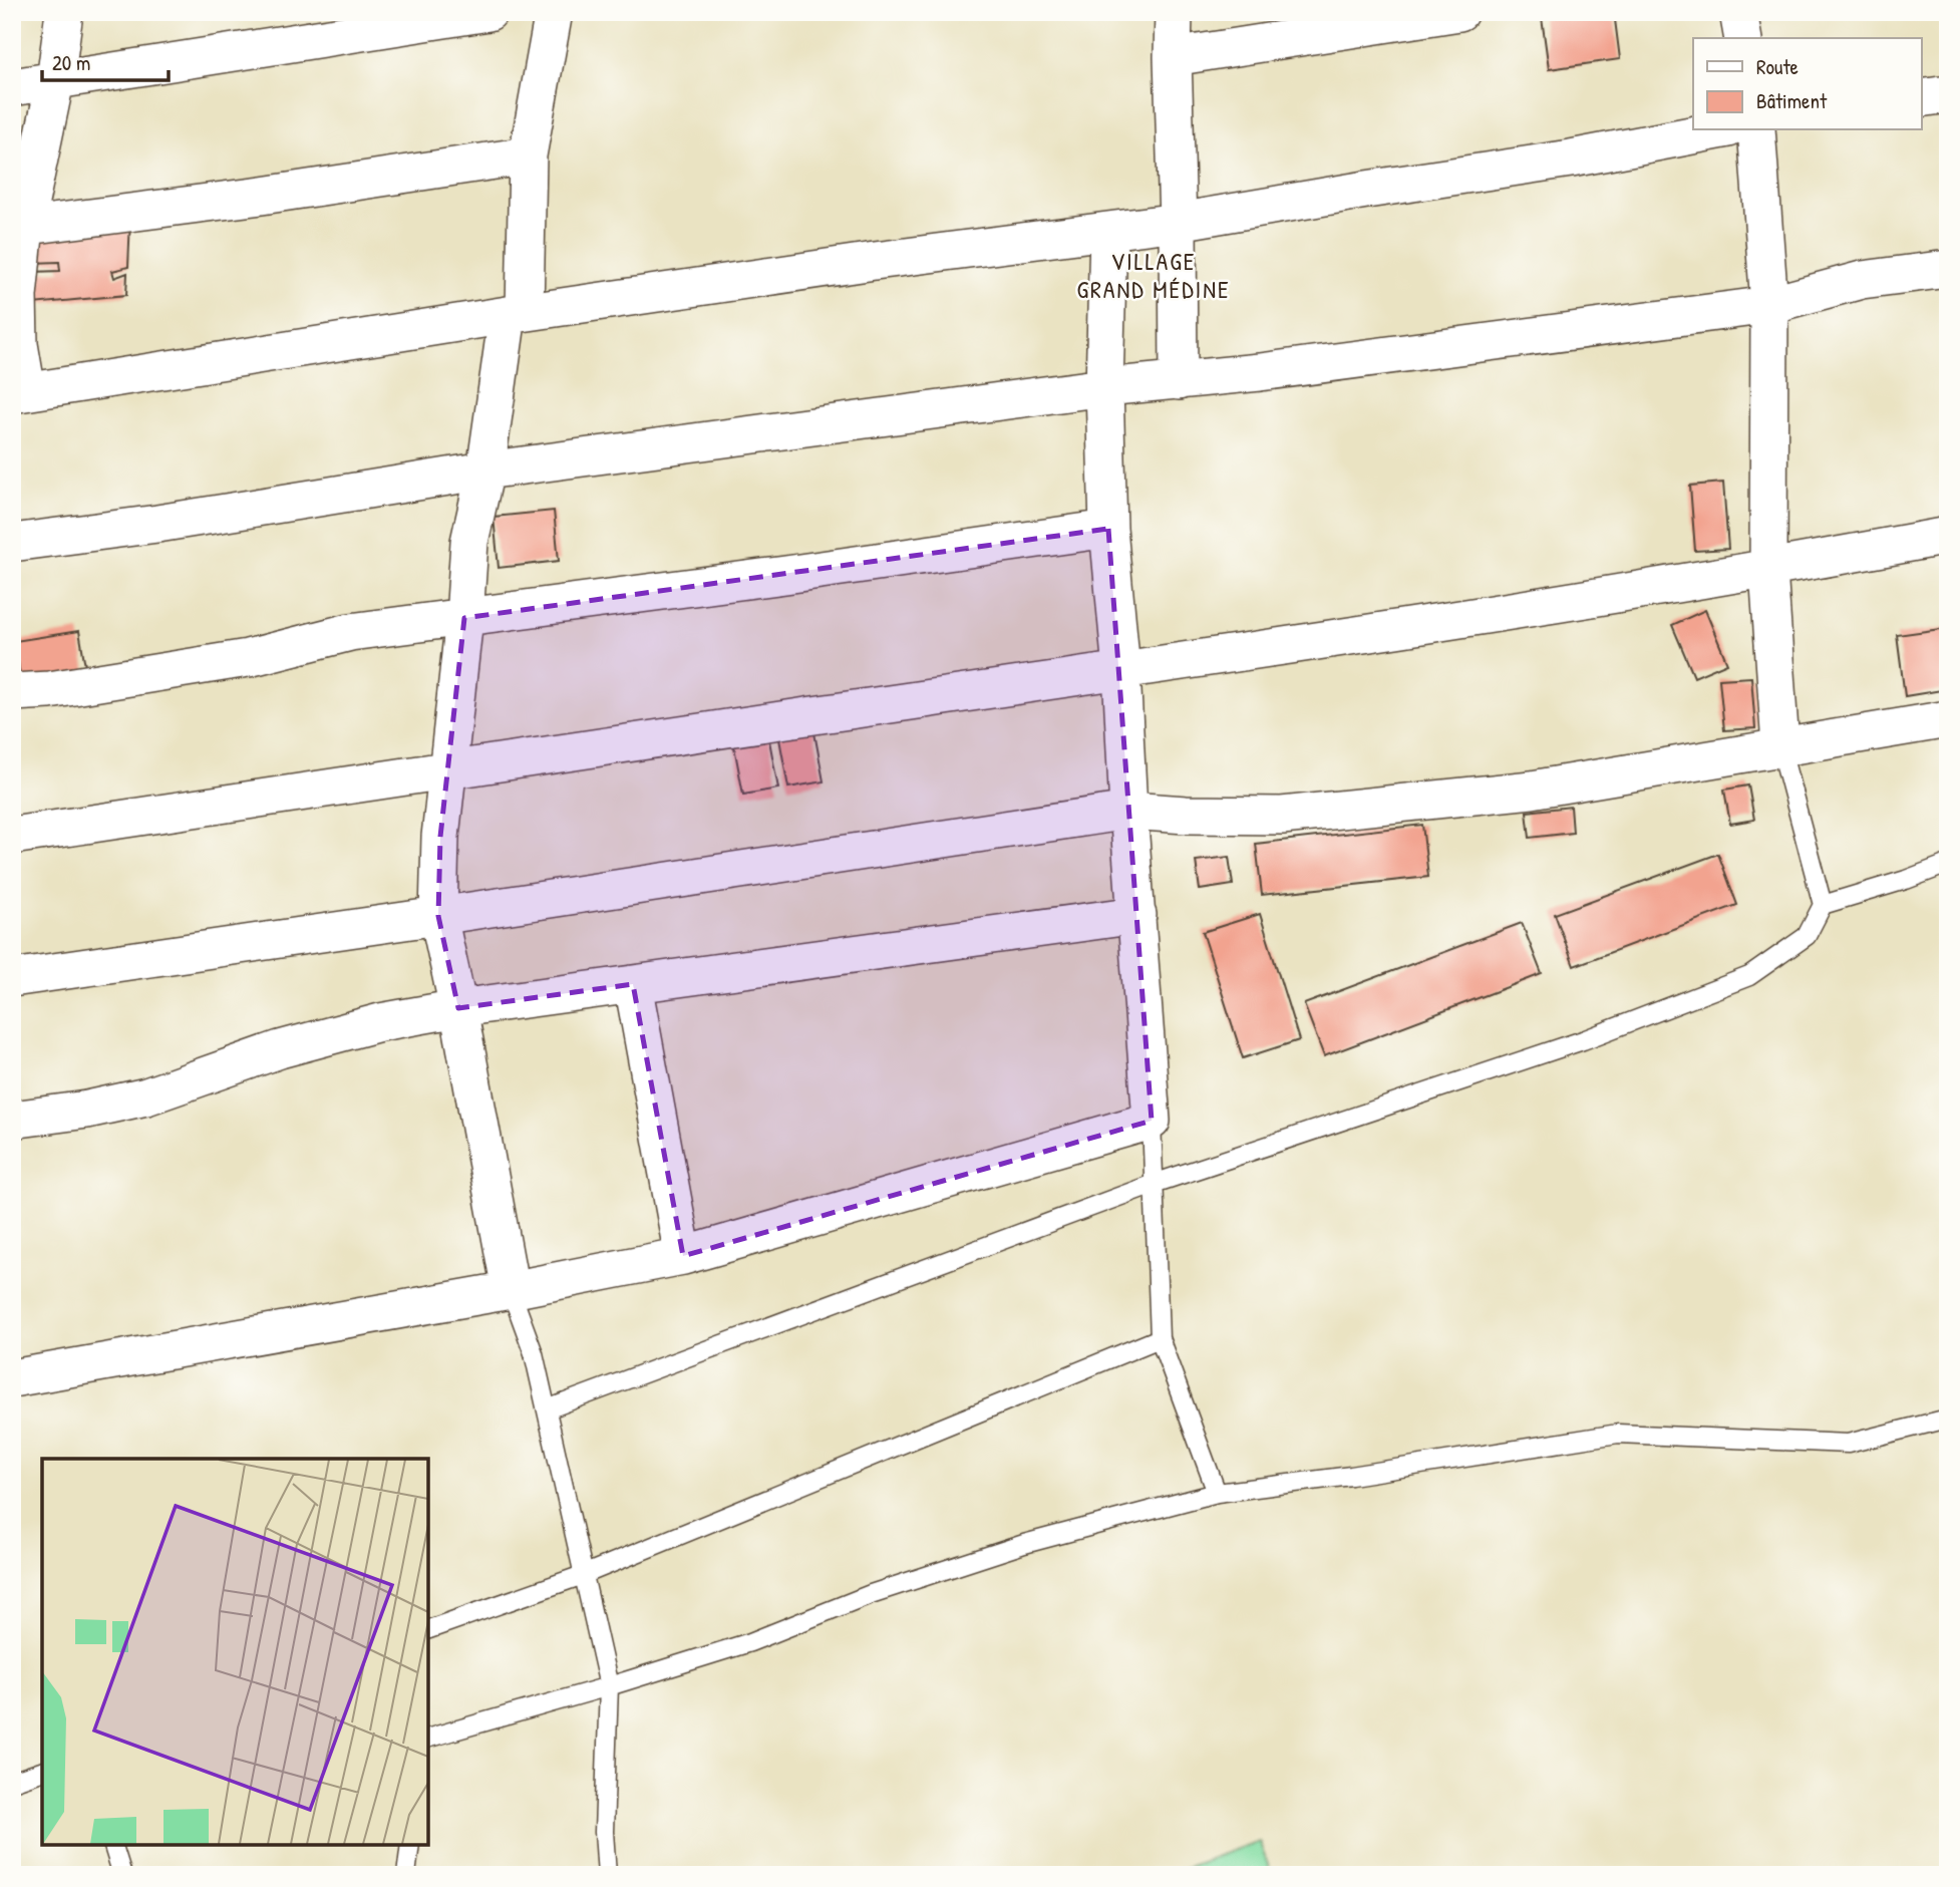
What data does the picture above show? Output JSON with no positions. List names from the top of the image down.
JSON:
{
  "districts": ["VILLAGE GRAND MÉDINE"],
  "legend": ["Route", "Bâtiment"],
  "scale_bar": "20 m"
}
